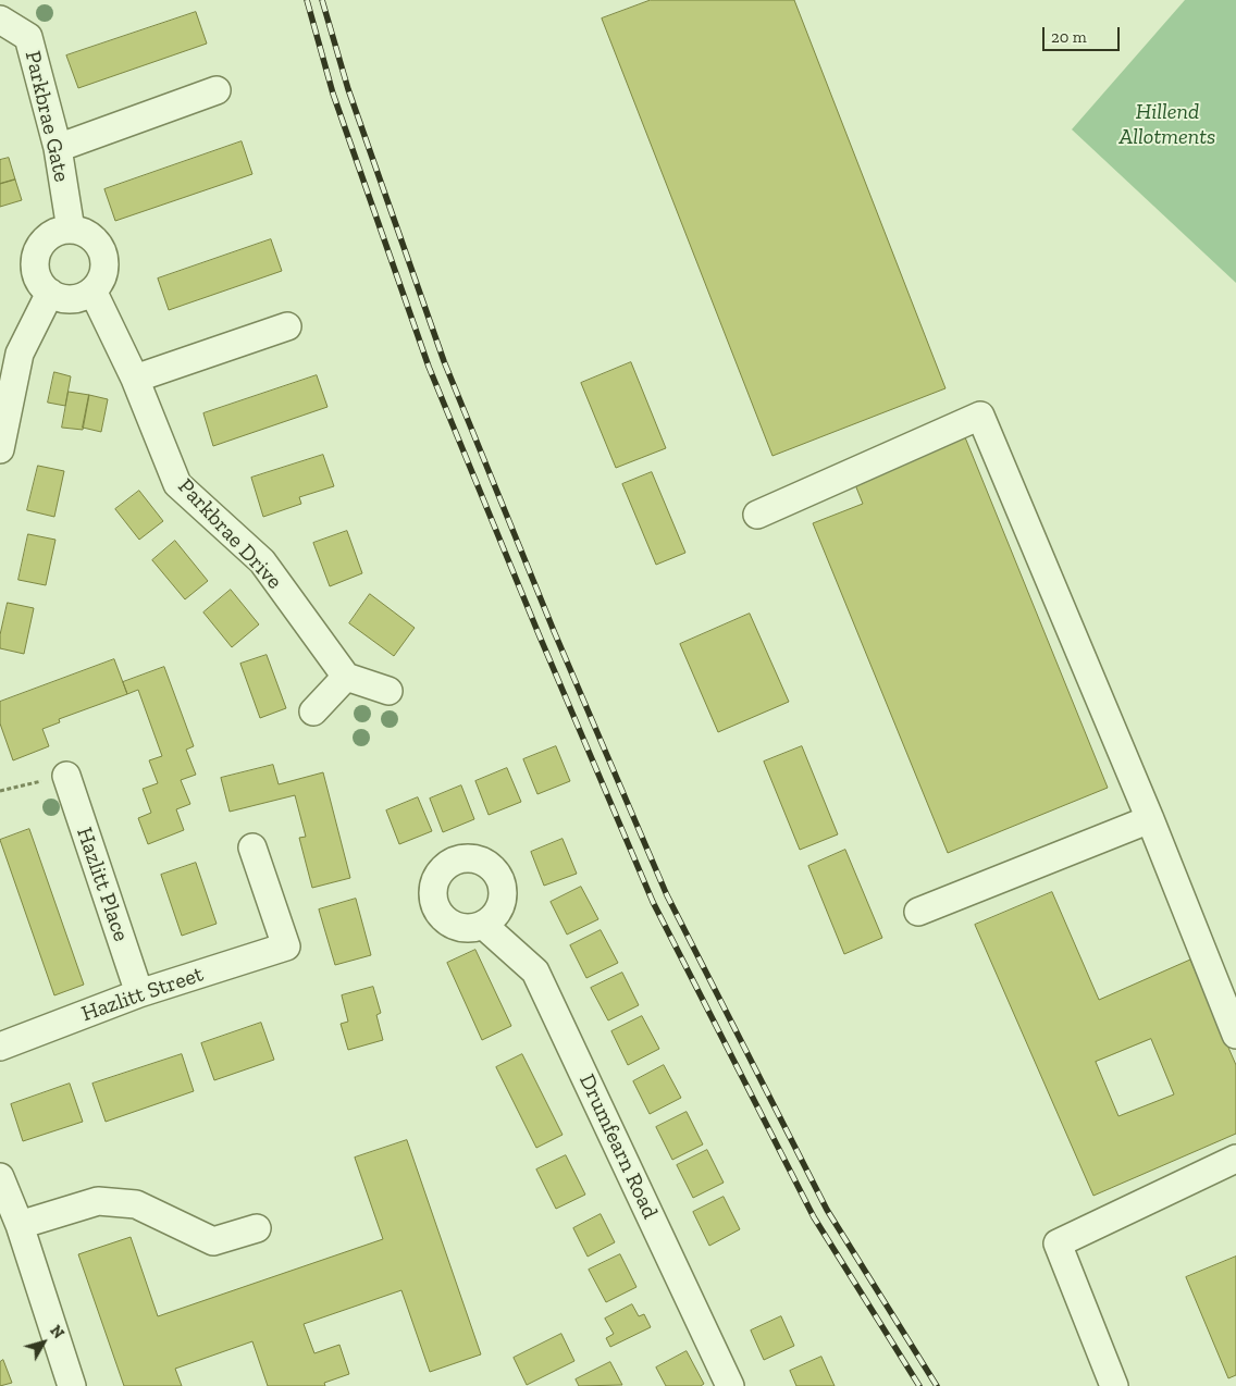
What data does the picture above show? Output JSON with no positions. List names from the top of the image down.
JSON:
{
  "streets": {
    "street": [
      "Parkbrae Gate",
      "Parkbrae Drive",
      "Hazlitt Place",
      "Hazlitt Street",
      "Drumfearn Road"
    ]
  },
  "crossings": [
    ["Parkbrae Gate", "Parkbrae Drive"],
    ["Hazlitt Place", "Hazlitt Street"]
  ],
  "parks": ["Hillend Allotments"],
  "scale_bar": "20 m",
  "north": "top right"
}
